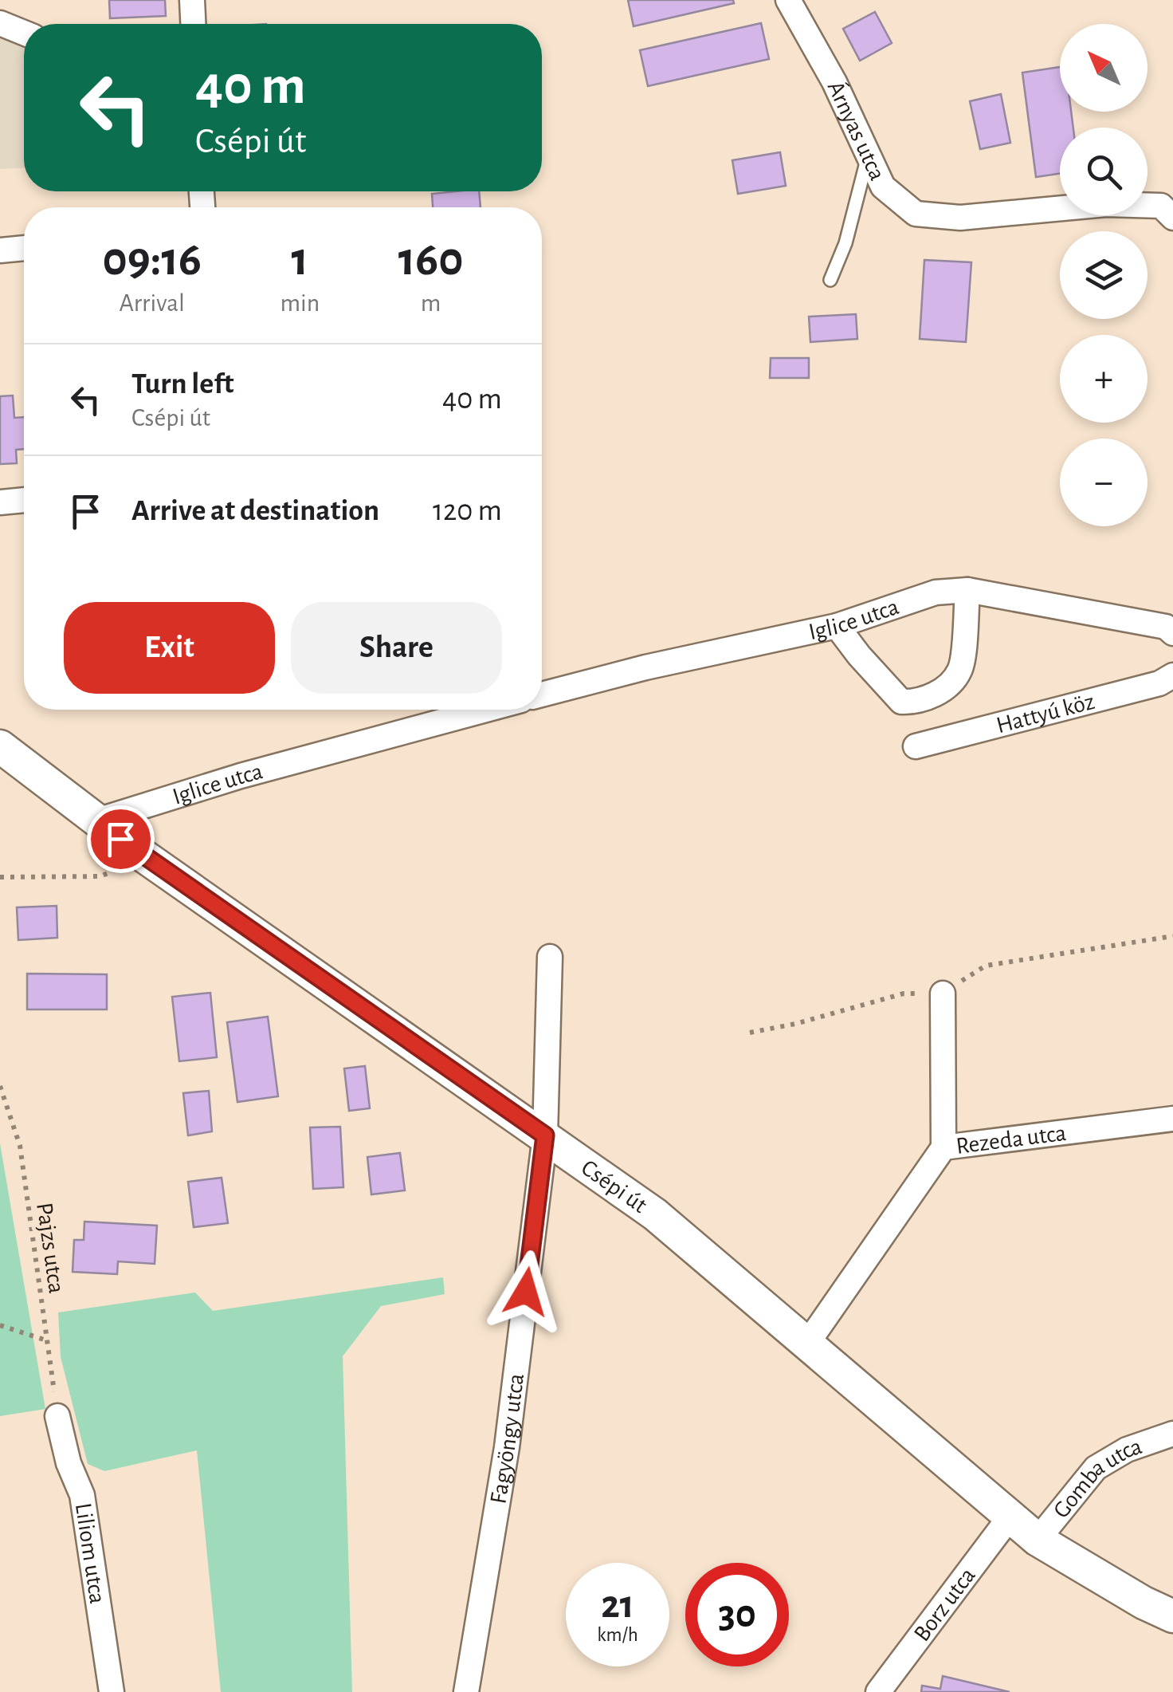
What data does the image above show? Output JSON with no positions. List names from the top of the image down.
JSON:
{
  "streets": {
    "street": [
      "Árnyas utca",
      "Iglice utca",
      "Hattyú köz",
      "Rezeda utca",
      "Csépi út",
      "Fagyöngy utca",
      "Gomba utca",
      "Liliom utca",
      "Borz utca"
    ],
    "path": ["Pajzs utca"]
  },
  "crossings": [
    ["Iglice utca", "Csépi út"],
    ["Rezeda utca", "Csépi út"],
    ["Csépi út", "Fagyöngy utca"],
    ["Csépi út", "Gomba utca"],
    ["Csépi út", "Borz utca"],
    ["Pajzs utca", "Liliom utca"]
  ],
  "north": "top left",
  "page": {
    "map_buttons": ["+", "−"],
    "turn": ["40 m", "Csépi út"],
    "eta": [
      "09:16",
      "Arrival",
      "1",
      "min",
      "160",
      "m"
    ],
    "list": [
      {
        "name": "Turn left",
        "note": "Csépi út",
        "value": "40 m"
      },
      {
        "name": "Arrive at destination",
        "value": "120 m"
      }
    ],
    "buttons": ["Exit", "Share"],
    "speed": "21 km/h",
    "limit": "30"
  }
}
